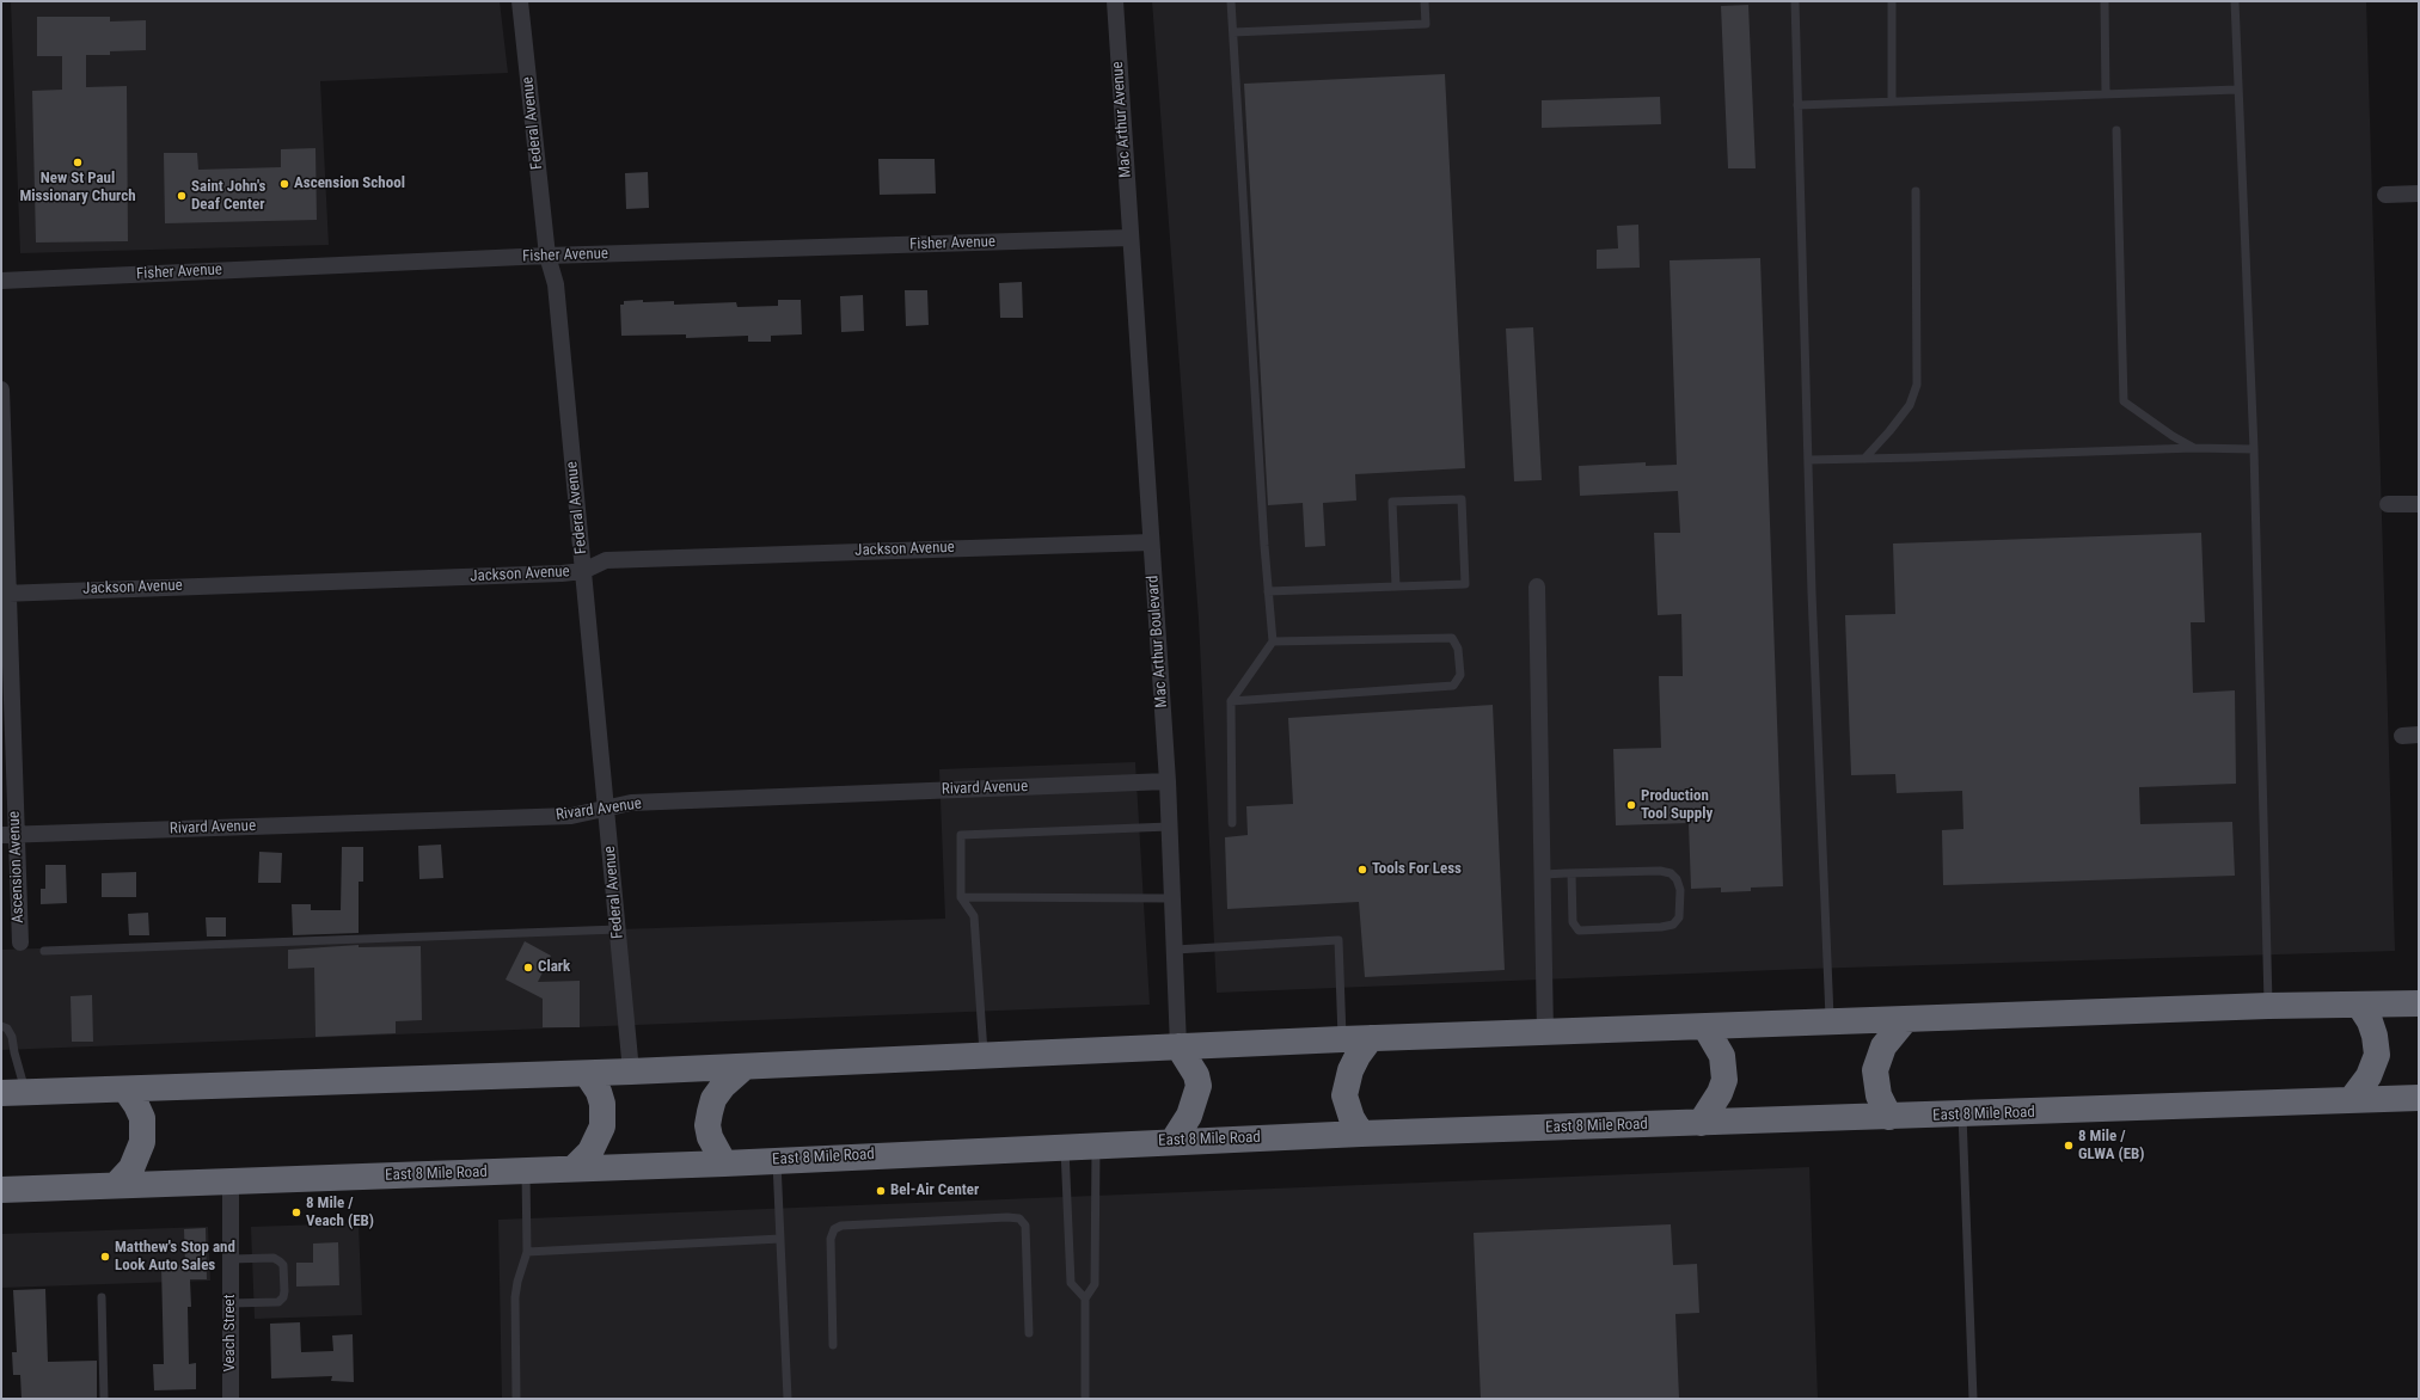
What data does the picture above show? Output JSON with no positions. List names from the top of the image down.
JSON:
{
  "streets": {
    "highway": ["East 8 Mile Road"],
    "street": [
      "Mac Arthur Avenue",
      "Federal Avenue",
      "Fisher Avenue",
      "Jackson Avenue",
      "Mac Arthur Boulevard",
      "Rivard Avenue",
      "Ascension Avenue",
      "Veach Street"
    ]
  },
  "crossings": [
    ["Mac Arthur Avenue", "Fisher Avenue"],
    ["Mac Arthur Avenue", "Mac Arthur Boulevard"],
    ["Federal Avenue", "Fisher Avenue"],
    ["Federal Avenue", "Jackson Avenue"],
    ["Federal Avenue", "Rivard Avenue"],
    ["Fisher Avenue", "Mac Arthur Boulevard"],
    ["Jackson Avenue", "Mac Arthur Boulevard"],
    ["Jackson Avenue", "Ascension Avenue"],
    ["Mac Arthur Boulevard", "Rivard Avenue"],
    ["Rivard Avenue", "Ascension Avenue"],
    ["East 8 Mile Road", "Veach Street"]
  ],
  "places": [
    "New St Paul Missionary Church",
    "Ascension School",
    "Saint John's Deaf Center",
    "Production Tool Supply",
    "Tools For Less",
    "Clark",
    "8 Mile / GLWA (EB)",
    "Bel-Air Center",
    "8 Mile / Veach (EB)",
    "Matthew's Stop and Look Auto Sales"
  ]
}
